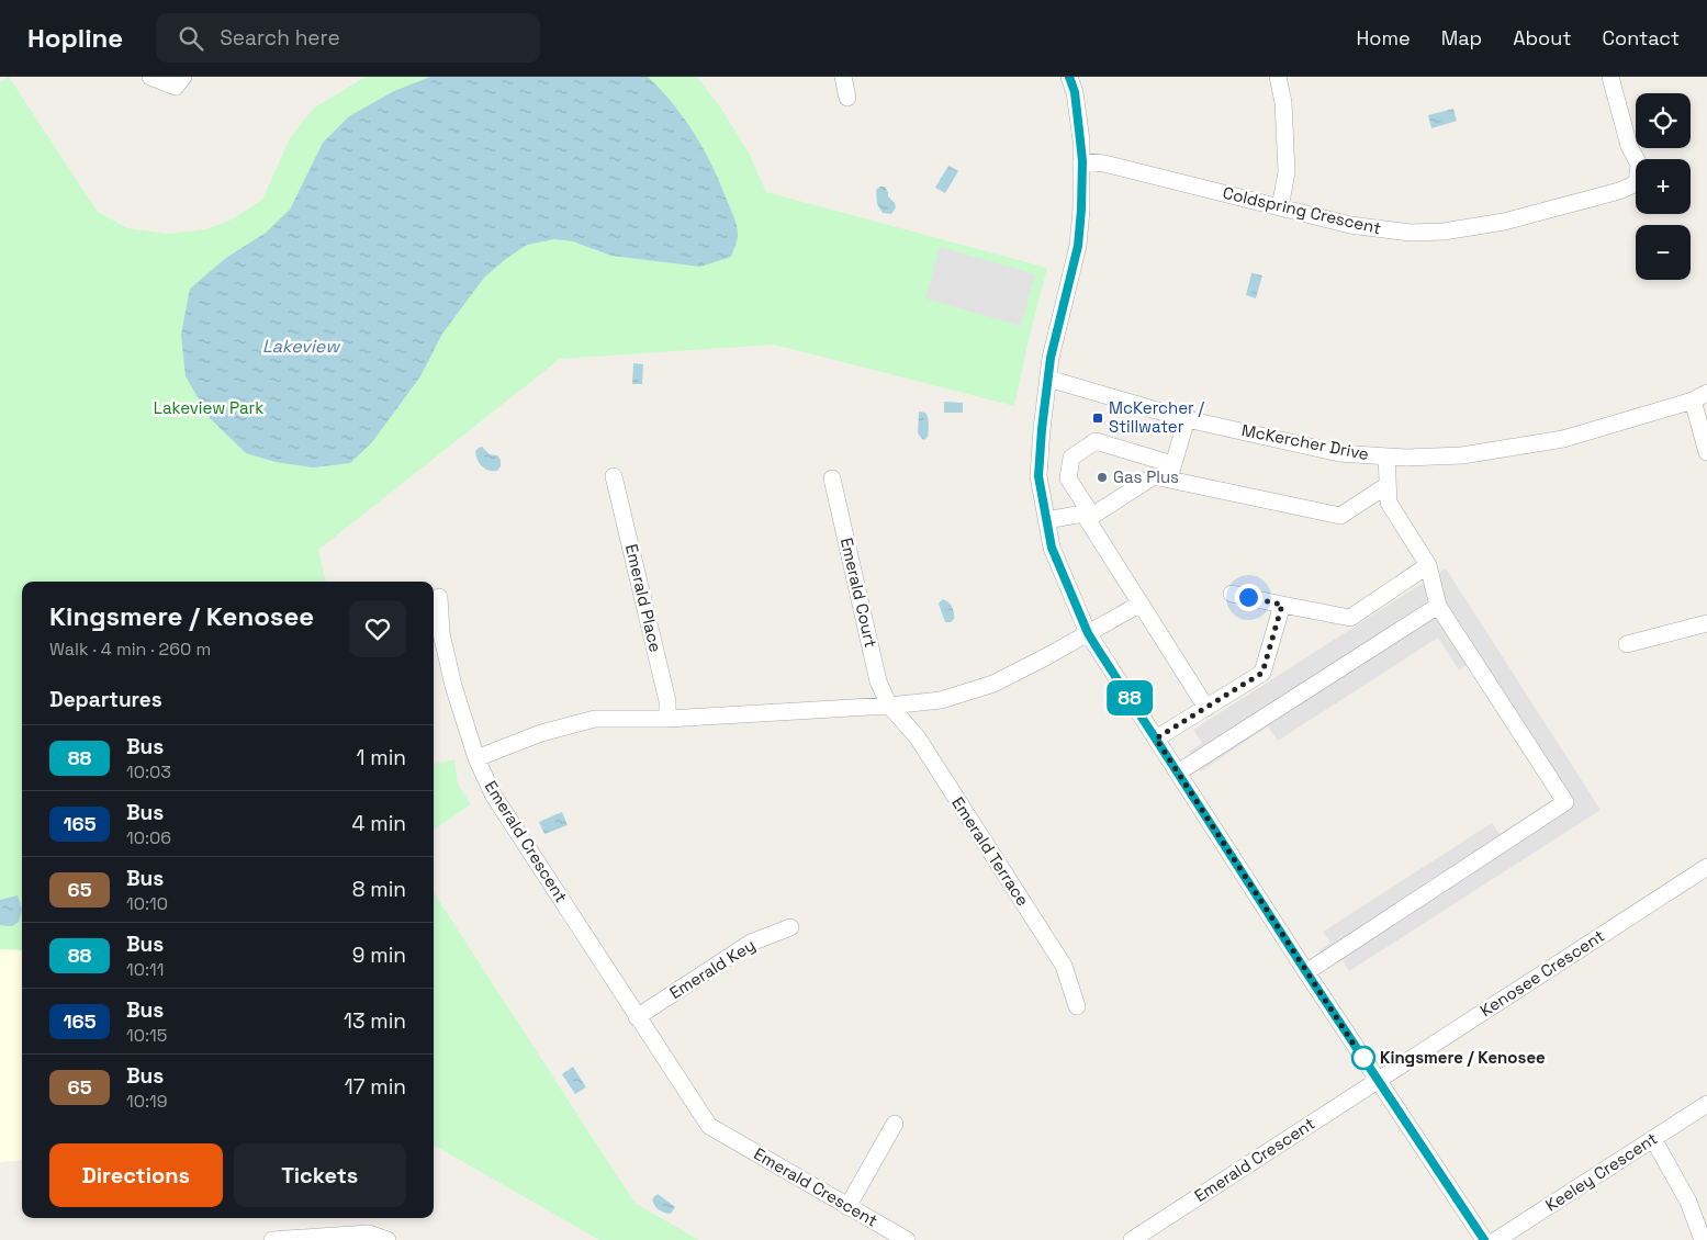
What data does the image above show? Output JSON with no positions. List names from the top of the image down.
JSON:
{
  "streets": {
    "street": [
      "Coldspring Crescent",
      "McKercher Drive",
      "Emerald Court",
      "Emerald Place",
      "Emerald Crescent",
      "Emerald Terrace",
      "Emerald Key",
      "Kenosee Crescent",
      "Keeley Crescent"
    ]
  },
  "crossings": [
    ["Emerald Court", "Emerald Terrace"],
    ["Emerald Crescent", "Emerald Key"],
    ["Emerald Crescent", "Kenosee Crescent"]
  ],
  "water": ["Lakeview"],
  "parks": ["Lakeview Park"],
  "places": {
    "transit": ["McKercher / Stillwater"],
    "other": ["Gas Plus", "Kingsmere / Kenosee"]
  },
  "lines": ["bus line 88"],
  "page": {
    "header": "Hopline",
    "search": "Search here",
    "nav": [
      "Home",
      "Map",
      "About",
      "Contact"
    ],
    "on_map": "88",
    "map_buttons": ["+", "−"],
    "heading": [
      ["Kingsmere / Kenosee", "Walk · 4 min · 260 m"],
      "Departures"
    ],
    "list": [
      {
        "mark": "88",
        "name": "Bus",
        "note": "10:03",
        "value": "1 min"
      },
      {
        "mark": "165",
        "name": "Bus",
        "note": "10:06",
        "value": "4 min"
      },
      {
        "mark": "65",
        "name": "Bus",
        "note": "10:10",
        "value": "8 min"
      },
      {
        "mark": "88",
        "name": "Bus",
        "note": "10:11",
        "value": "9 min"
      },
      {
        "mark": "165",
        "name": "Bus",
        "note": "10:15",
        "value": "13 min"
      },
      {
        "mark": "65",
        "name": "Bus",
        "note": "10:19",
        "value": "17 min"
      }
    ],
    "buttons": ["Directions", "Tickets"]
  }
}
